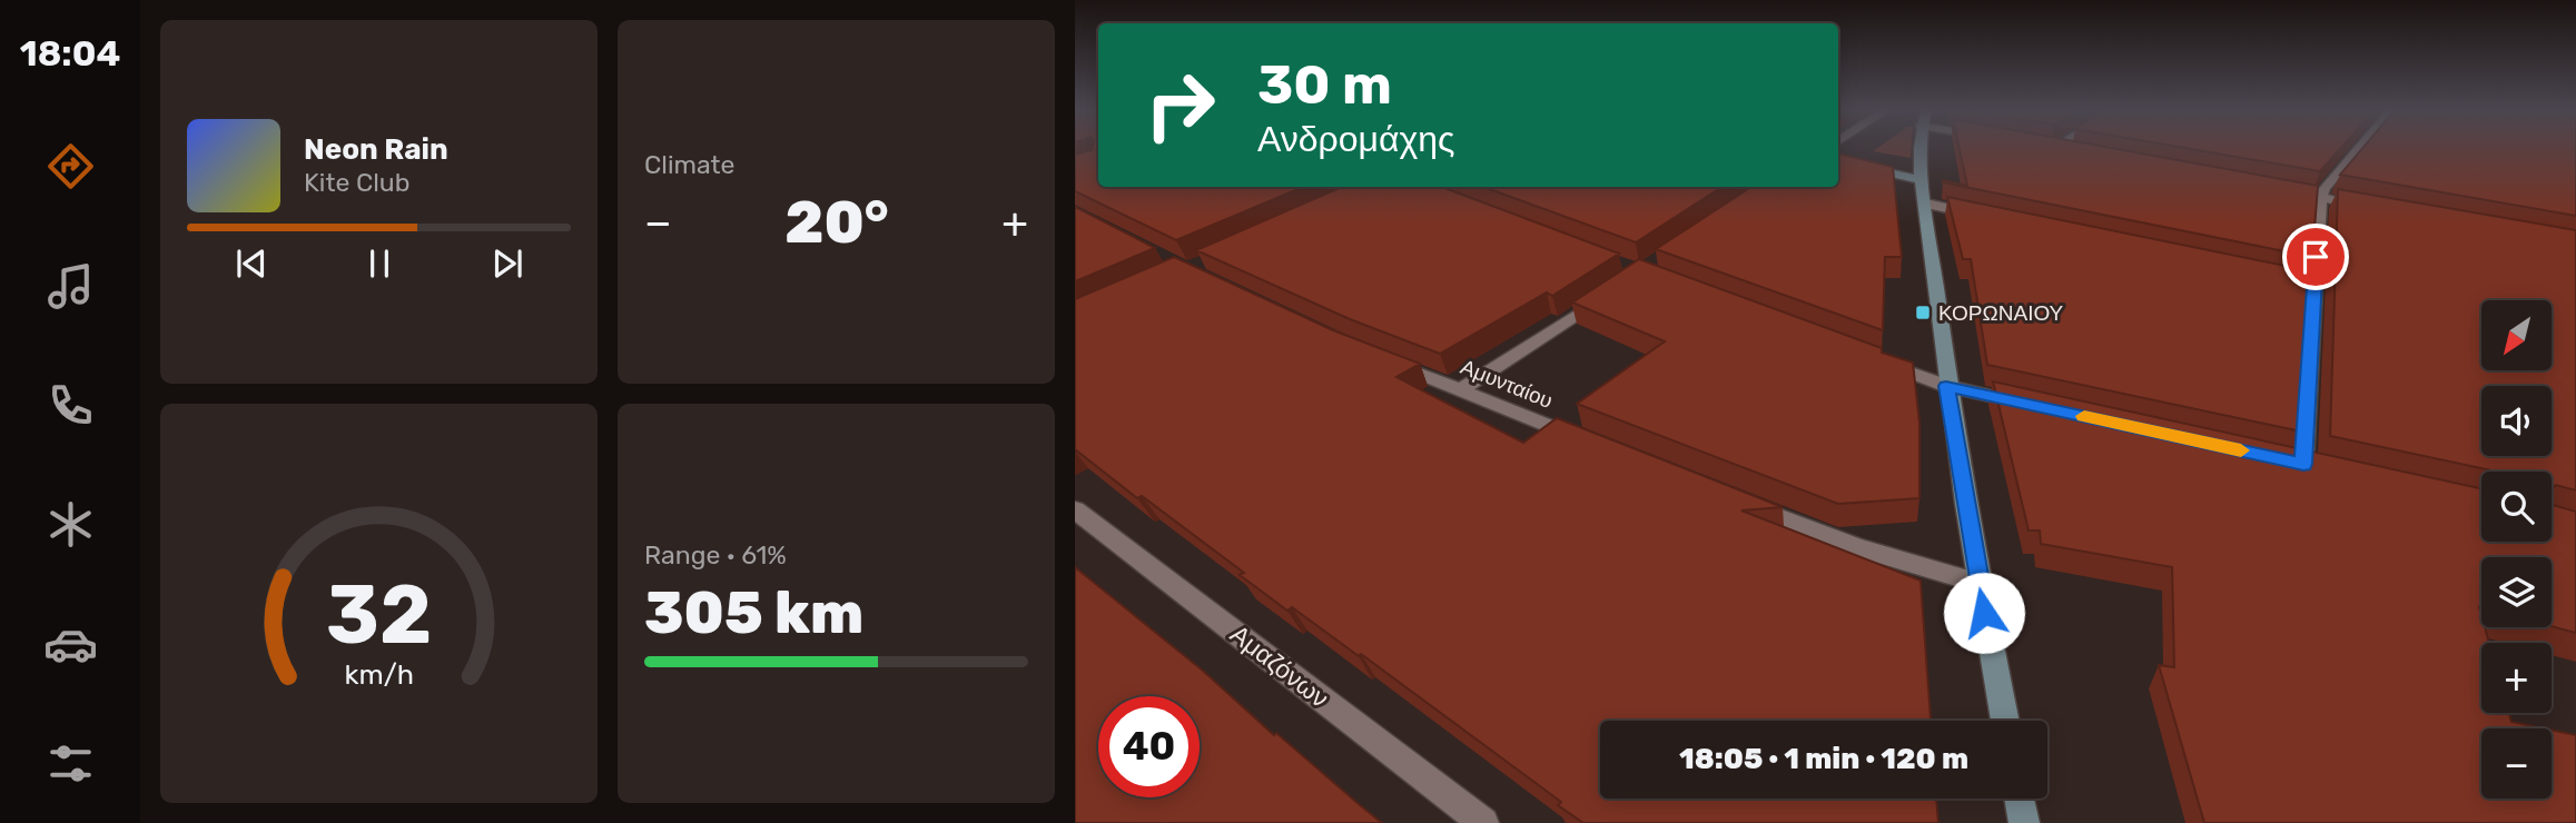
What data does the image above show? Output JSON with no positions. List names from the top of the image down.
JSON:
{
  "streets": {
    "street": ["Αμυνταίου", "Αμαζόνων"]
  },
  "places": {
    "transit": ["ΚΟΡΩΝΑΙΟΥ"]
  },
  "north": "bottom left",
  "page": {
    "tabs": "18:04",
    "tile": [
      "Climate",
      ["Range · 61%", "305 km"]
    ],
    "turn": ["30 m", "Ανδρομάχης"],
    "song": ["Neon Rain", "Kite Club"],
    "heat": ["−", "20°", "+"],
    "map_buttons": ["+", "−"],
    "limit": "40",
    "trip": "18:05 · 1 min · 120 m",
    "gauge": ["32", "km/h"]
  }
}
